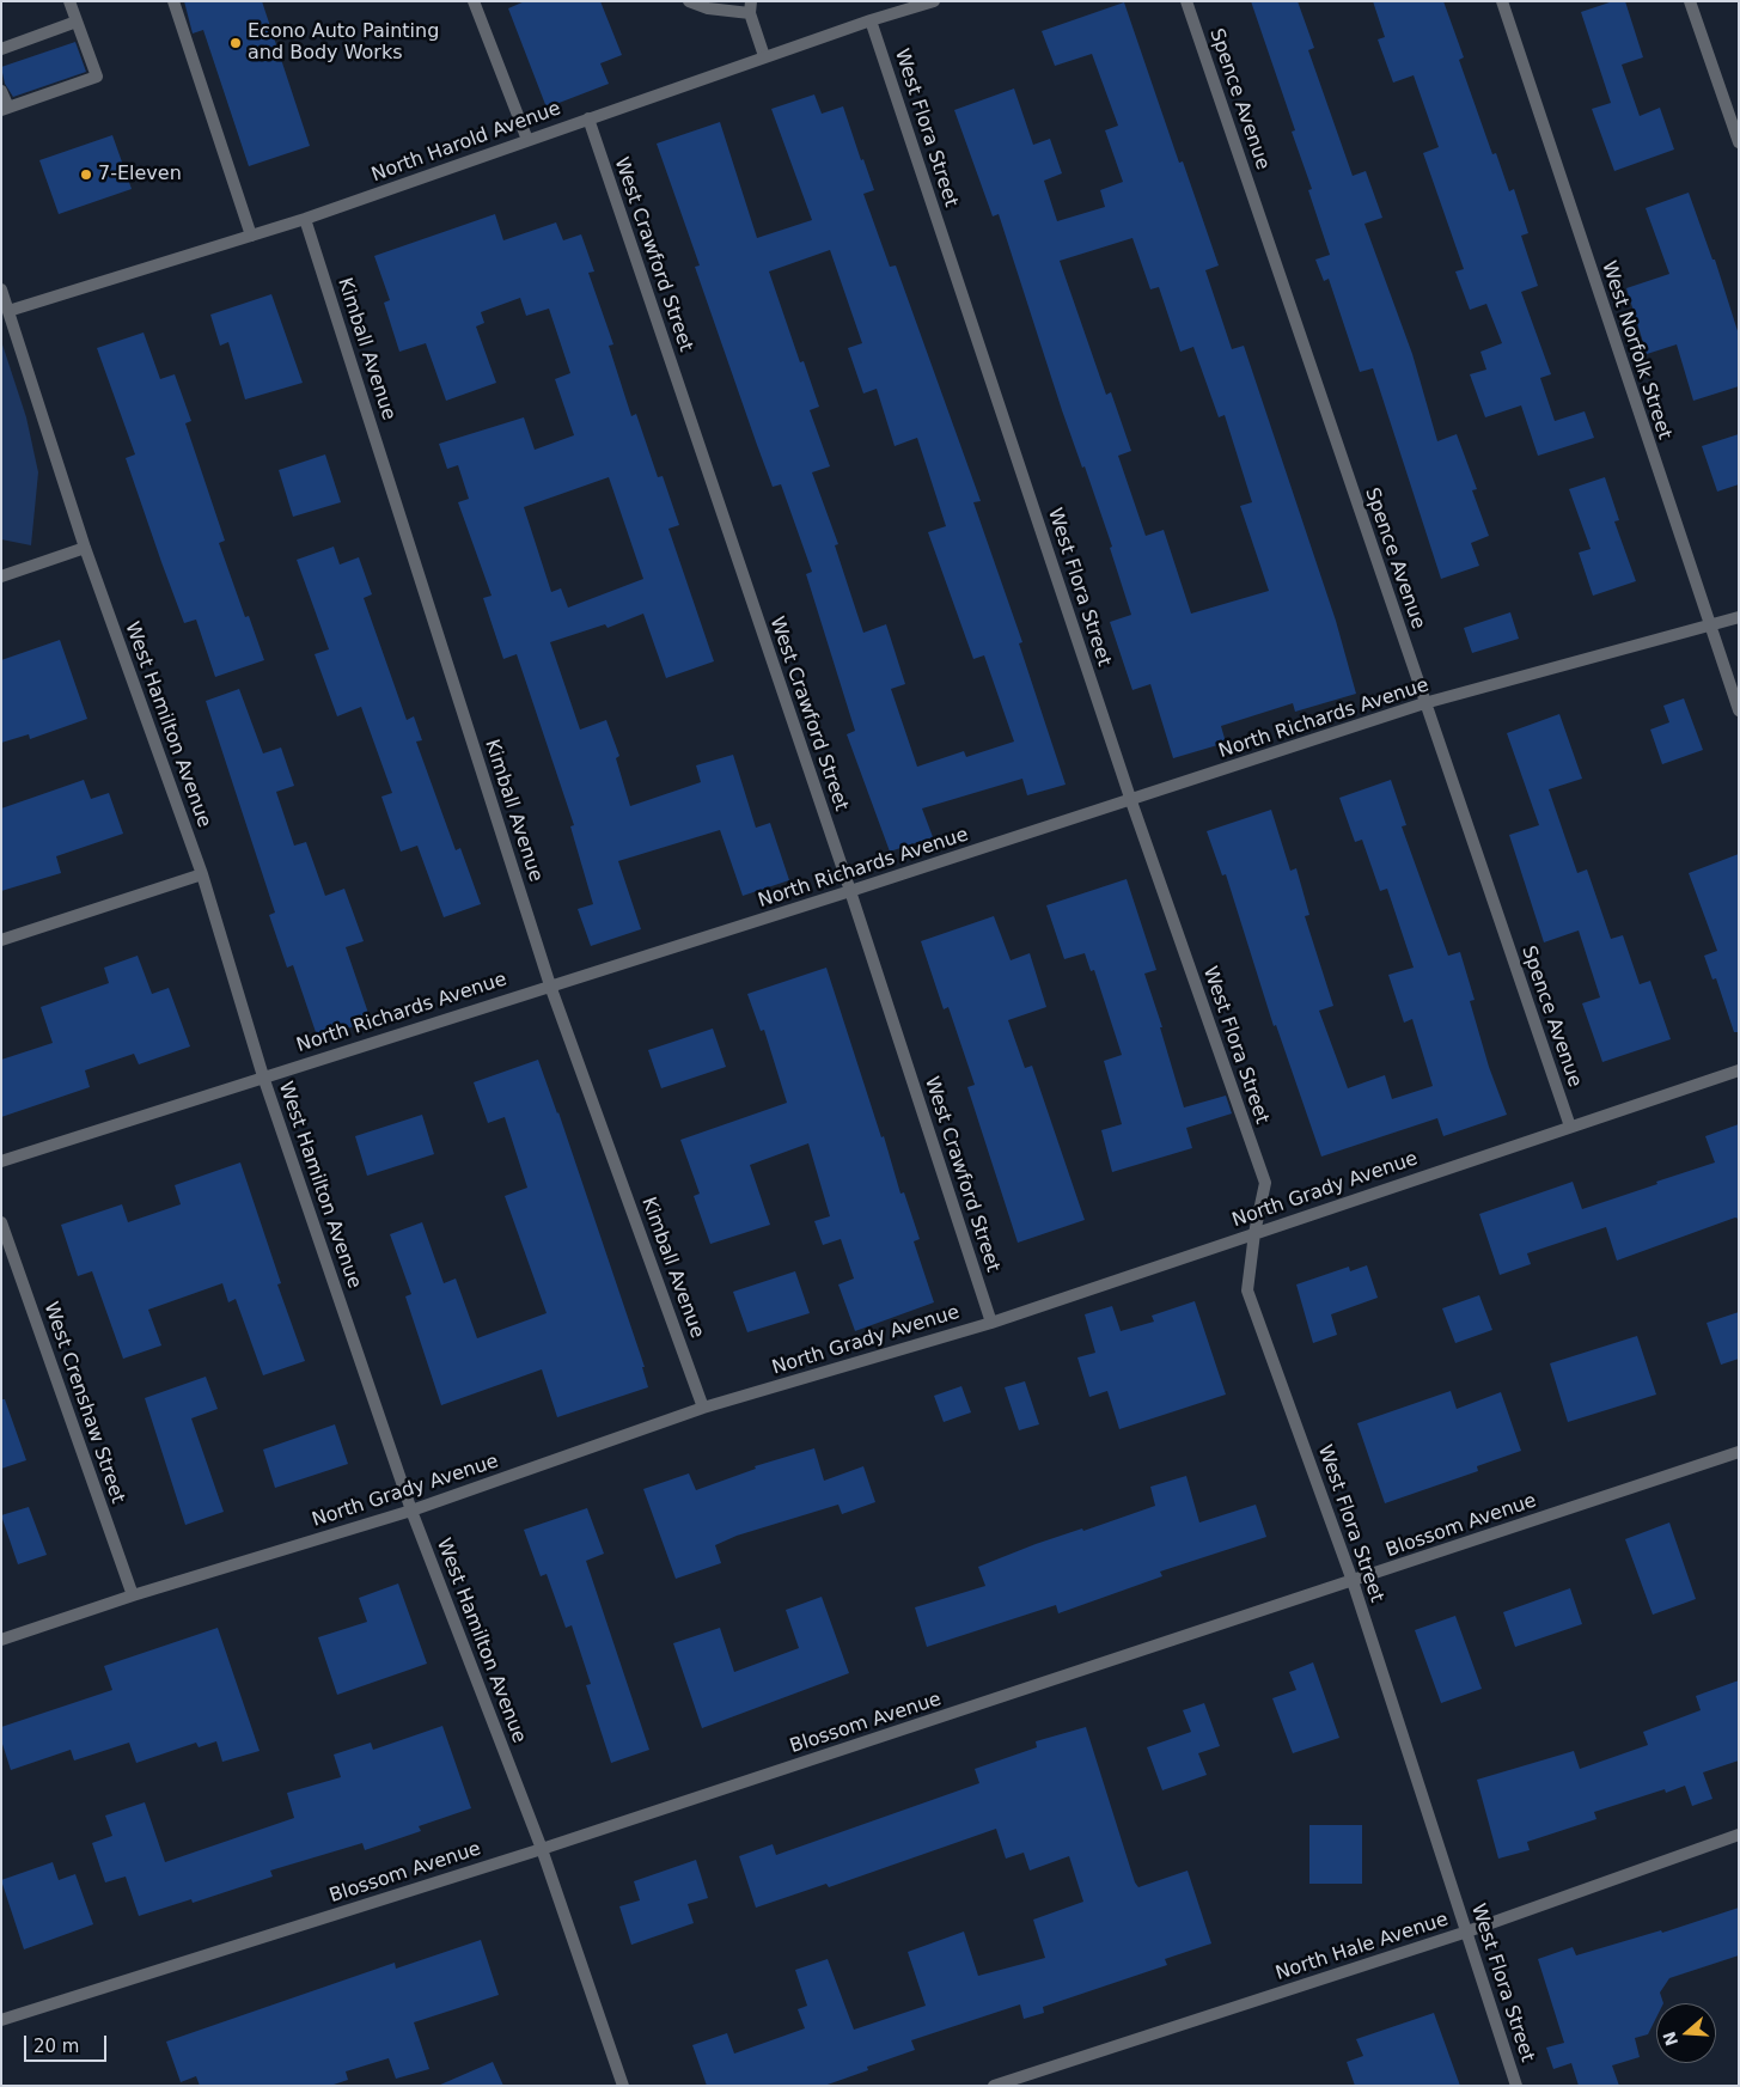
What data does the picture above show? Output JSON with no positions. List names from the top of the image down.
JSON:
{
  "streets": {
    "street": [
      "Spence Avenue",
      "West Flora Street",
      "North Harold Avenue",
      "West Crawford Street",
      "Kimball Avenue",
      "West Norfolk Street",
      "North Richards Avenue",
      "West Hamilton Avenue",
      "North Grady Avenue",
      "West Crenshaw Street",
      "Blossom Avenue",
      "North Hale Avenue"
    ]
  },
  "crossings": [
    ["Spence Avenue", "North Richards Avenue"],
    ["Spence Avenue", "North Grady Avenue"],
    ["West Flora Street", "North Harold Avenue"],
    ["West Flora Street", "North Richards Avenue"],
    ["West Flora Street", "North Grady Avenue"],
    ["West Flora Street", "Blossom Avenue"],
    ["West Flora Street", "North Hale Avenue"],
    ["North Harold Avenue", "West Crawford Street"],
    ["North Harold Avenue", "Kimball Avenue"],
    ["North Harold Avenue", "West Hamilton Avenue"],
    ["West Crawford Street", "North Richards Avenue"],
    ["West Crawford Street", "North Grady Avenue"],
    ["Kimball Avenue", "North Richards Avenue"],
    ["Kimball Avenue", "North Grady Avenue"],
    ["West Norfolk Street", "North Richards Avenue"],
    ["North Richards Avenue", "West Hamilton Avenue"],
    ["West Hamilton Avenue", "North Grady Avenue"],
    ["West Hamilton Avenue", "Blossom Avenue"],
    ["North Grady Avenue", "West Crenshaw Street"]
  ],
  "places": ["Econo Auto Painting and Body Works", "7-Eleven"],
  "scale_bar": "20 m",
  "north": "left"
}
